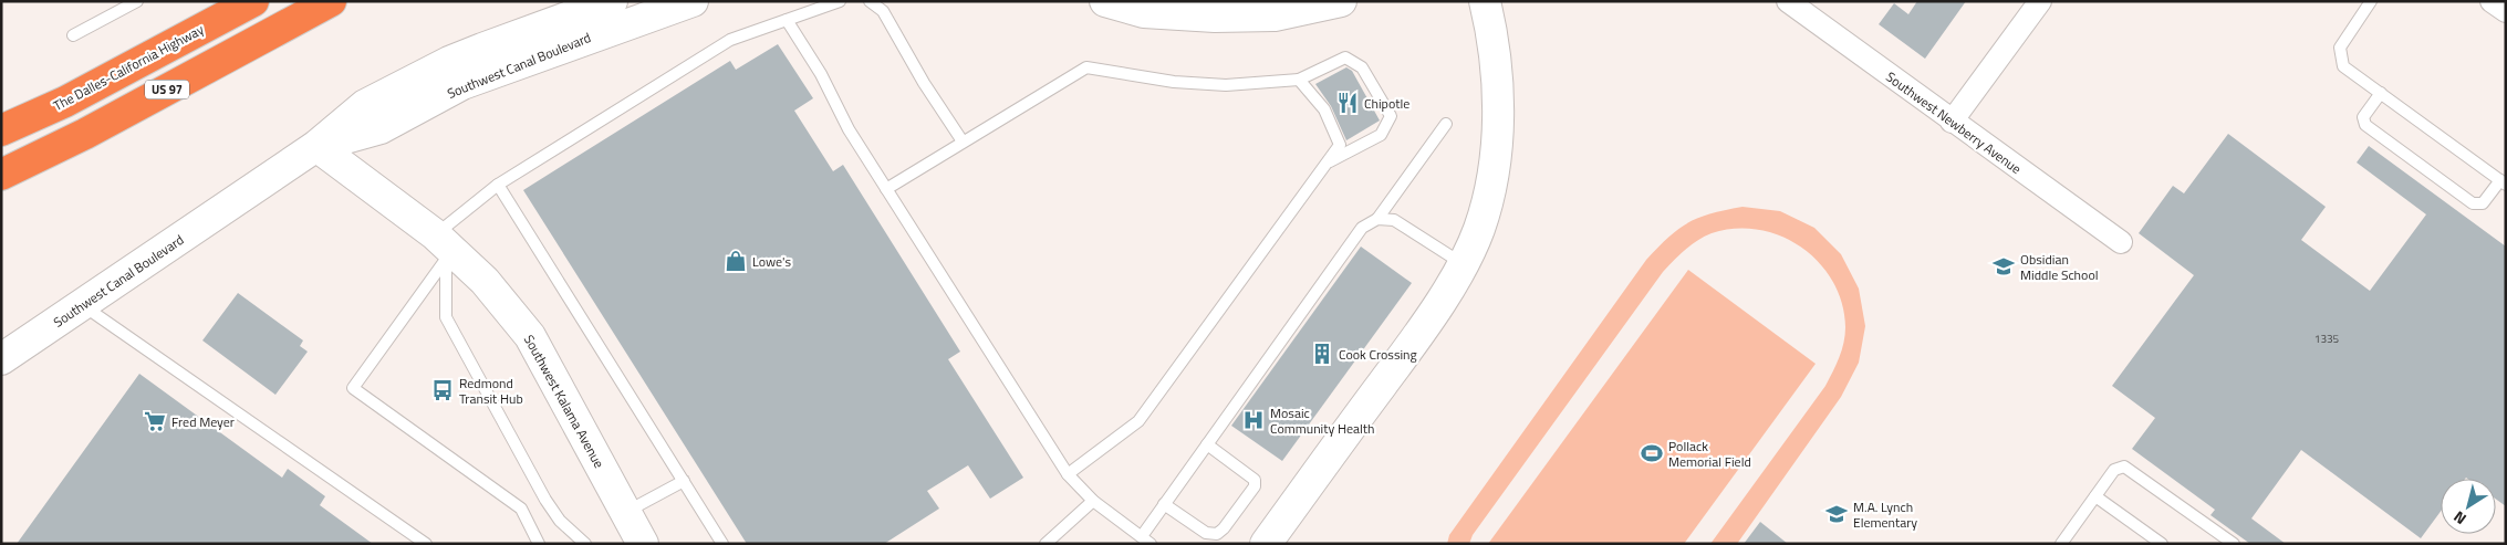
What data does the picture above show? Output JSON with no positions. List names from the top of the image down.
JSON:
{
  "streets": {
    "highway": ["The Dalles-California Highway", "US 97"],
    "main road": ["Southwest Canal Boulevard", "Southwest Kalama Avenue"],
    "street": ["Southwest Newberry Avenue"]
  },
  "crossings": [
    ["Southwest Canal Boulevard", "Southwest Kalama Avenue"]
  ],
  "places": {
    "restaurant": ["Chipotle"],
    "shop": ["Lowe's"],
    "school or university": ["Obsidian Middle School", "M.A. Lynch Elementary"],
    "building": ["Cook Crossing"],
    "bus stop": ["Redmond Transit Hub"],
    "hospital": ["Mosaic Community Health"],
    "supermarket": ["Fred Meyer"],
    "sports": ["Pollack Memorial Field"]
  },
  "house_numbers": ["1335"],
  "north": "bottom left"
}
